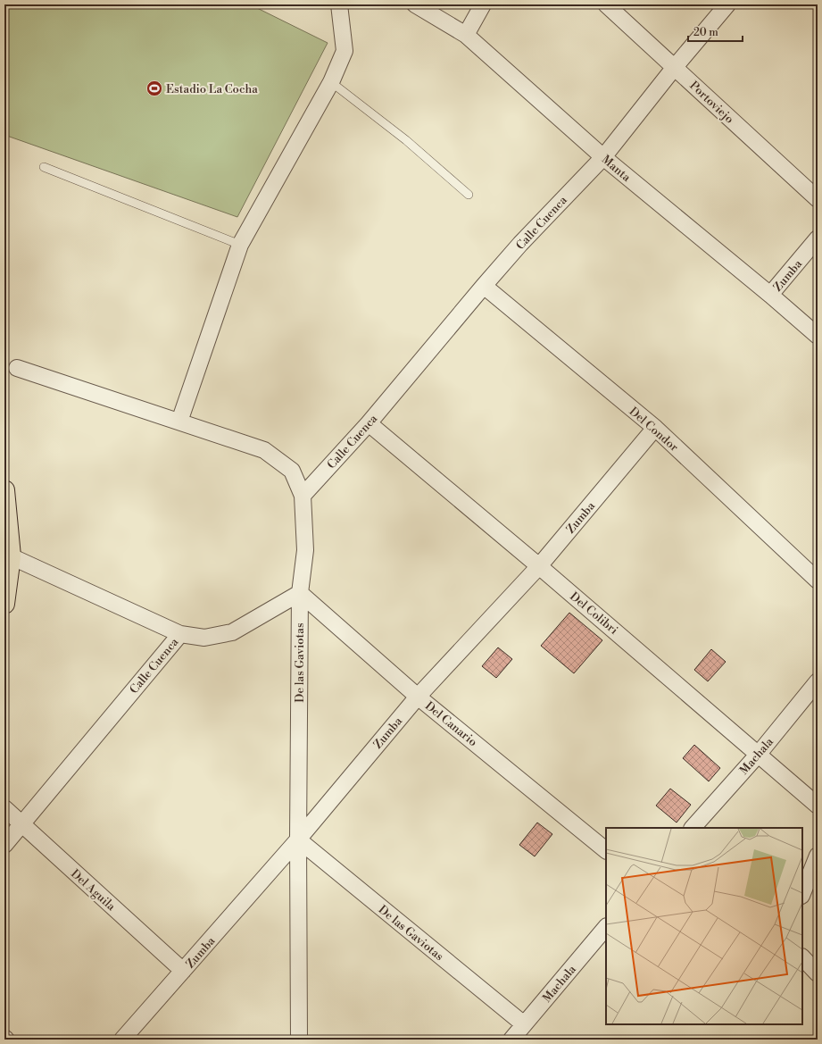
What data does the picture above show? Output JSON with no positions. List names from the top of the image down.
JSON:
{
  "streets": {
    "street": [
      "Portoviejo",
      "Manta",
      "Calle Cuenca",
      "Zumba",
      "Del Condor",
      "Del Colibri",
      "De las Gaviotas",
      "Del Canario",
      "Machala",
      "Del Aguila"
    ]
  },
  "crossings": [
    ["Portoviejo", "Calle Cuenca"],
    ["Manta", "Calle Cuenca"],
    ["Manta", "Zumba"],
    ["Calle Cuenca", "Del Condor"],
    ["Calle Cuenca", "Del Colibri"],
    ["Calle Cuenca", "De las Gaviotas"],
    ["Calle Cuenca", "Del Canario"],
    ["Calle Cuenca", "Del Aguila"],
    ["Zumba", "Del Condor"],
    ["Zumba", "Del Colibri"],
    ["Zumba", "De las Gaviotas"],
    ["Zumba", "Del Canario"],
    ["Zumba", "Del Aguila"],
    ["Del Colibri", "Machala"],
    ["De las Gaviotas", "Del Canario"],
    ["De las Gaviotas", "Machala"]
  ],
  "places": {
    "sports": ["Estadio La Cocha"]
  },
  "scale_bar": "20 m"
}
